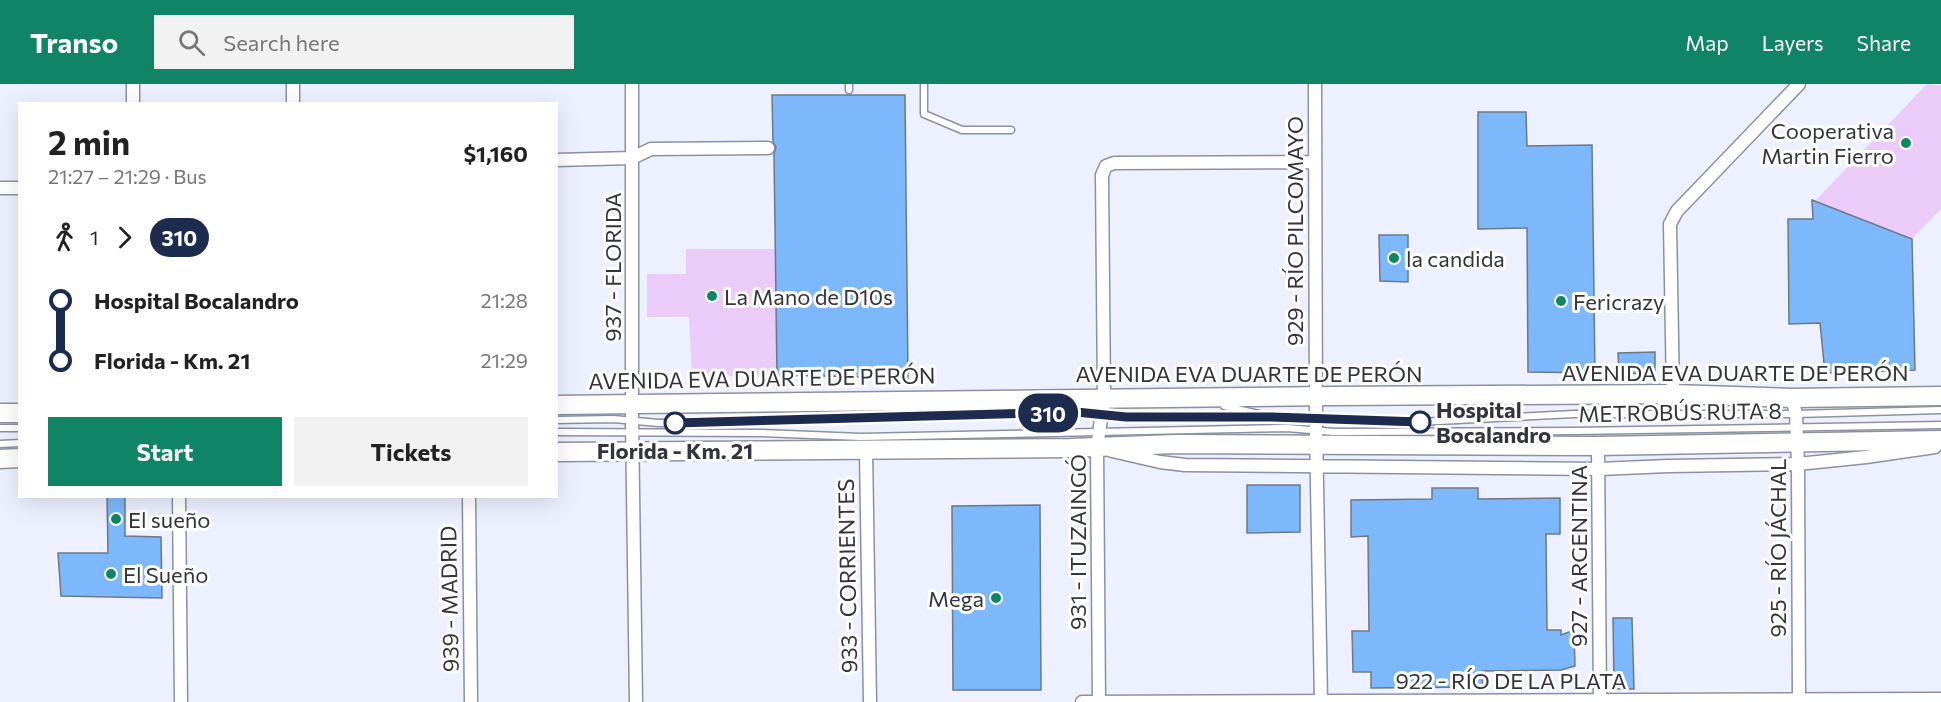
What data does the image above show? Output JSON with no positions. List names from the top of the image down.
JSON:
{
  "streets": {
    "main road": ["AVENIDA EVA DUARTE DE PERÓN"],
    "street": [
      "929 - RÍO PILCOMAYO",
      "937 - FLORIDA",
      "931 - ITUZAINGÓ",
      "925 - RÍO JÁCHAL",
      "927 - ARGENTINA",
      "933 - CORRIENTES",
      "939 - MADRID",
      "922 - RÍO DE LA PLATA"
    ],
    "lane": ["METROBÚS RUTA 8"]
  },
  "crossings": [
    ["929 - RÍO PILCOMAYO", "AVENIDA EVA DUARTE DE PERÓN"],
    ["929 - RÍO PILCOMAYO", "METROBÚS RUTA 8"],
    ["929 - RÍO PILCOMAYO", "931 - ITUZAINGÓ"],
    ["929 - RÍO PILCOMAYO", "922 - RÍO DE LA PLATA"],
    ["937 - FLORIDA", "AVENIDA EVA DUARTE DE PERÓN"],
    ["AVENIDA EVA DUARTE DE PERÓN", "METROBÚS RUTA 8"],
    ["AVENIDA EVA DUARTE DE PERÓN", "931 - ITUZAINGÓ"],
    ["AVENIDA EVA DUARTE DE PERÓN", "925 - RÍO JÁCHAL"],
    ["AVENIDA EVA DUARTE DE PERÓN", "927 - ARGENTINA"],
    ["AVENIDA EVA DUARTE DE PERÓN", "933 - CORRIENTES"],
    ["METROBÚS RUTA 8", "931 - ITUZAINGÓ"],
    ["METROBÚS RUTA 8", "925 - RÍO JÁCHAL"],
    ["931 - ITUZAINGÓ", "922 - RÍO DE LA PLATA"],
    ["925 - RÍO JÁCHAL", "922 - RÍO DE LA PLATA"],
    ["927 - ARGENTINA", "922 - RÍO DE LA PLATA"]
  ],
  "places": [
    "Cooperativa Martin Fierro",
    "la candida",
    "La Mano de D10s",
    "Fericrazy",
    "Hospital Bocalandro",
    "Florida - Km. 21",
    "El sueño",
    "El Sueño",
    "Mega"
  ],
  "lines": ["bus line 310"],
  "page": {
    "header": "Transo",
    "search": "Search here",
    "nav": ["Map", "Layers", "Share"],
    "on_map": "310",
    "heading": ["2 min", "21:27 – 21:29 · Bus", "$1,160"],
    "legs": ["1", "310"],
    "list": [
      {
        "name": "Hospital Bocalandro",
        "value": "21:28"
      },
      {
        "name": "Florida - Km. 21",
        "value": "21:29"
      }
    ],
    "buttons": ["Start", "Tickets"]
  }
}
